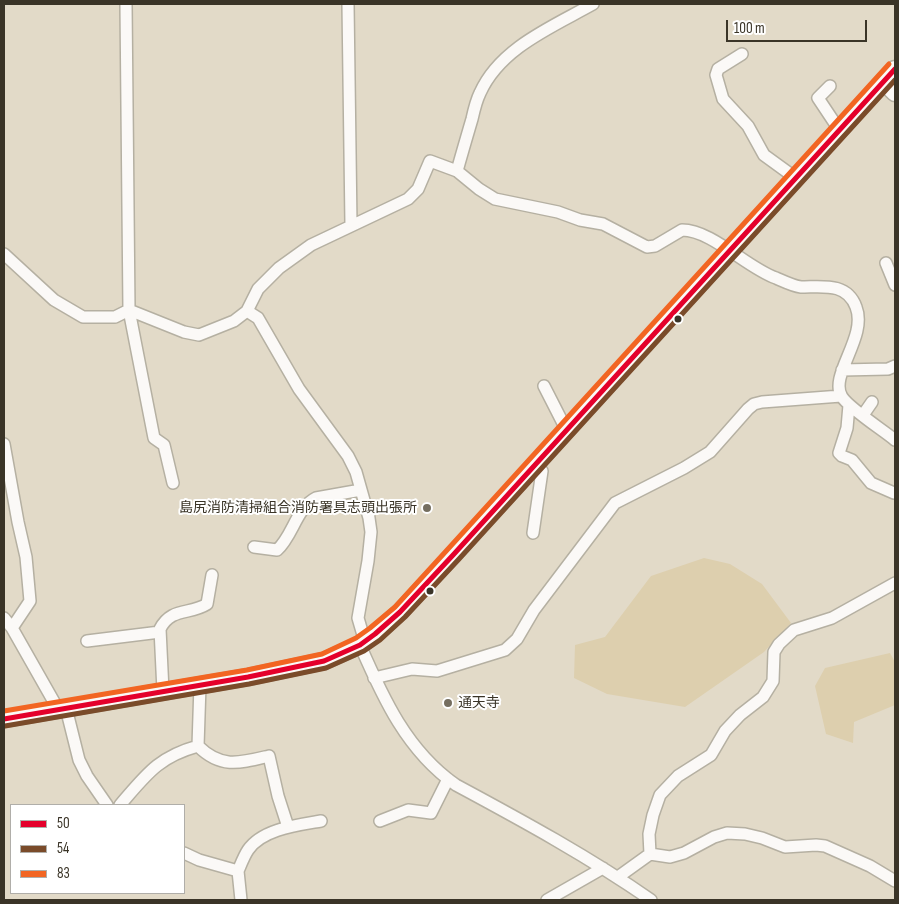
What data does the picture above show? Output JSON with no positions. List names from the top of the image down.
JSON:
{
  "places": ["島尻消防清掃組合消防署具志頭出張所", "通天寺"],
  "lines": ["transit line 83", "transit line 50", "transit line 54"],
  "legend": ["50", "54", "83"],
  "scale_bar": "100 m"
}
